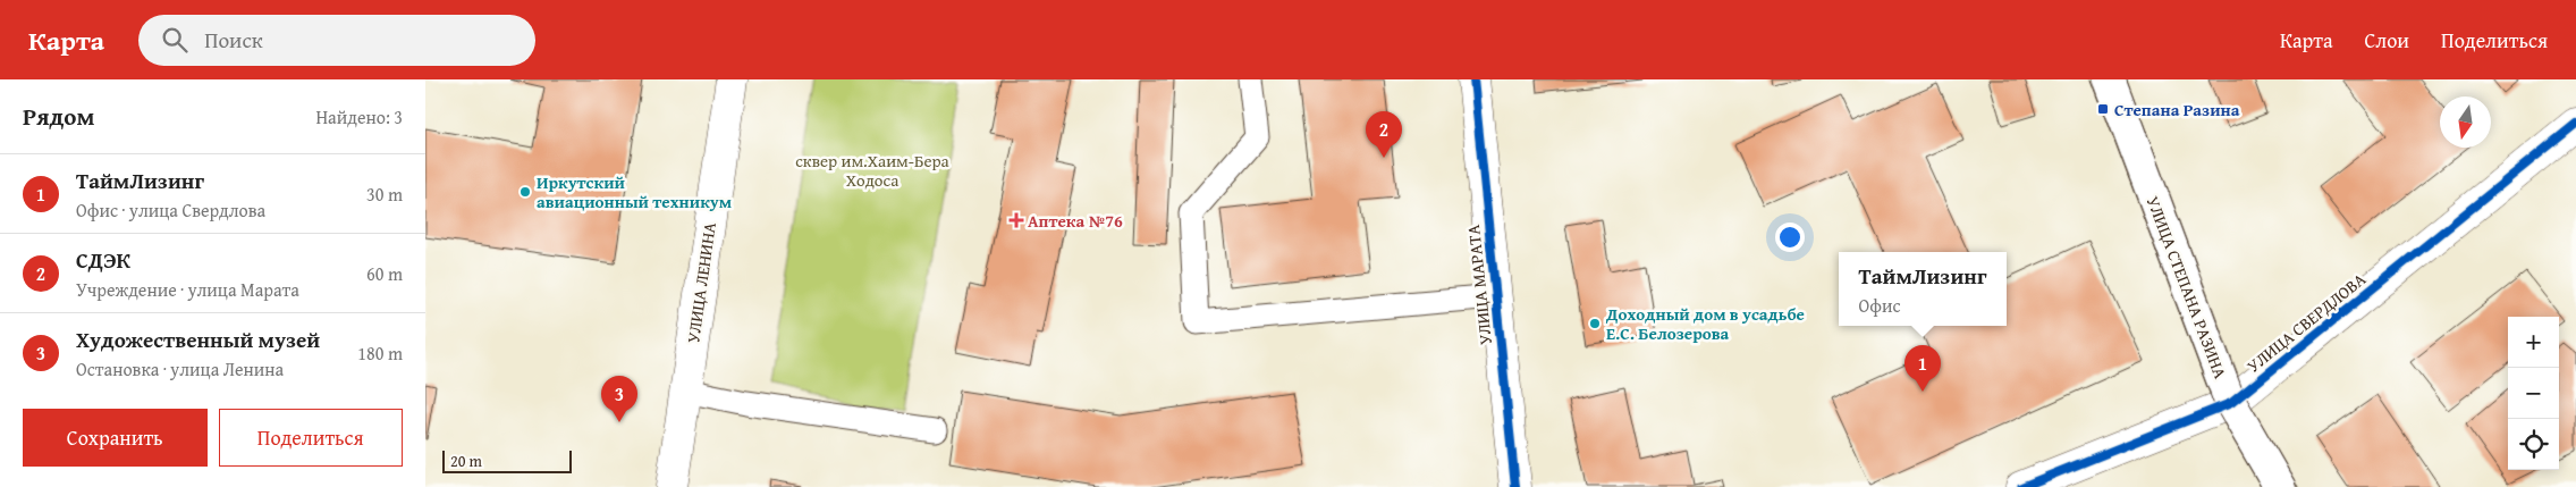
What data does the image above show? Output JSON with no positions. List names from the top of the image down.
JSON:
{
  "streets": {
    "street": [
      "УЛИЦА ЛЕНИНА",
      "УЛИЦА МАРАТА",
      "УЛИЦА СТЕПАНА РАЗИНА",
      "УЛИЦА СВЕРДЛОВА"
    ]
  },
  "crossings": [
    ["УЛИЦА СТЕПАНА РАЗИНА", "УЛИЦА СВЕРДЛОВА"]
  ],
  "parks": ["сквер им.Хаим-Бера Ходоса"],
  "places": {
    "transit": ["Степана Разина"],
    "other": ["Иркутский авиационный техникум", "Доходный дом в усадьбе Е.С. Белозерова"],
    "health": ["Аптека №76"]
  },
  "scale_bar": "20 m",
  "north": "bottom",
  "page": {
    "header": "Карта",
    "search": "Поиск",
    "nav": ["Карта", "Слои", "Поделиться"],
    "heading": ["Рядом", "Найдено: 3"],
    "pins": ["2", "1", "3"],
    "list": [
      {
        "mark": "1",
        "name": "ТаймЛизинг",
        "note": "Офис · улица Свердлова",
        "value": "30 m"
      },
      {
        "mark": "2",
        "name": "СДЭК",
        "note": "Учреждение · улица Марата",
        "value": "60 m"
      },
      {
        "mark": "3",
        "name": "Художественный музей",
        "note": "Остановка · улица Ленина",
        "value": "180 m"
      }
    ],
    "popup": ["ТаймЛизинг", "Офис"],
    "map_buttons": ["+", "−"],
    "buttons": ["Сохранить", "Поделиться"],
    "scale": "20 m"
  }
}
